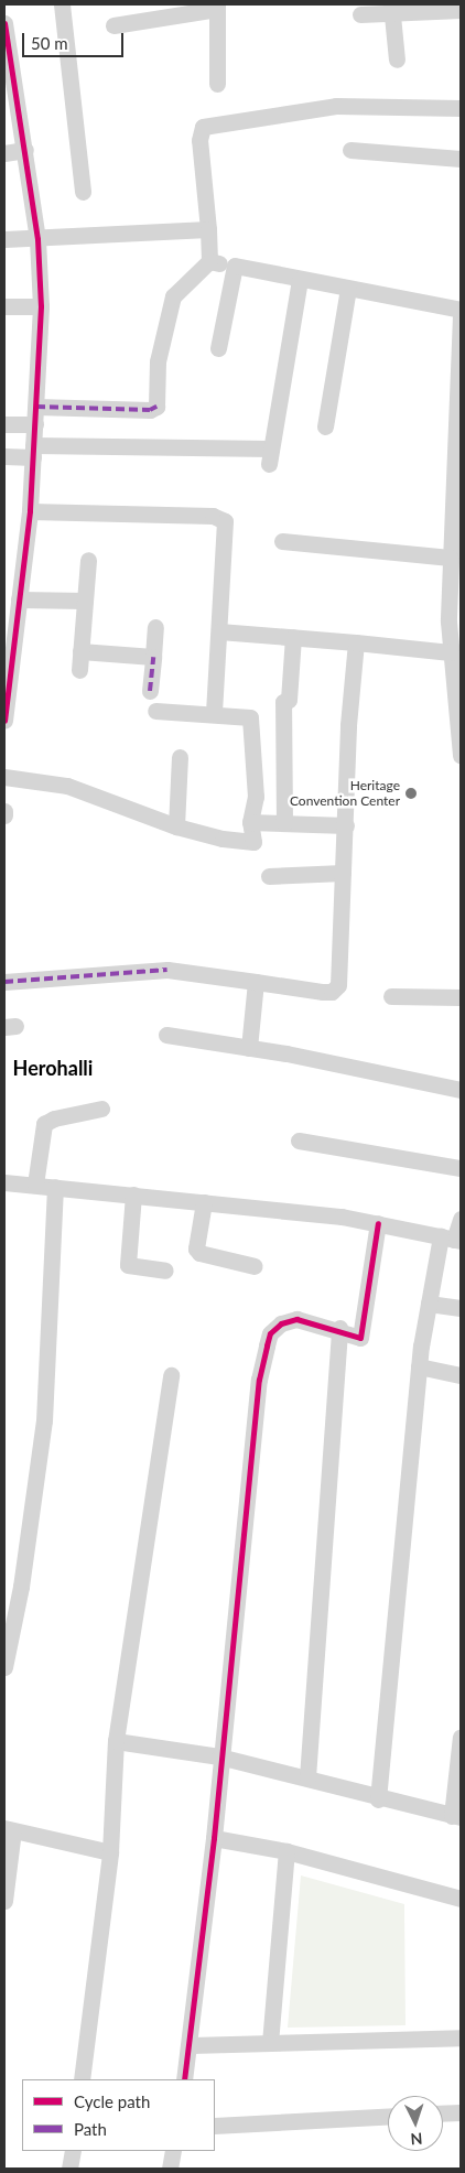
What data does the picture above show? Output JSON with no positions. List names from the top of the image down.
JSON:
{
  "districts": ["Herohalli"],
  "places": ["Heritage Convention Center"],
  "legend": ["Cycle path", "Path"],
  "scale_bar": "50 m",
  "north": "bottom"
}
